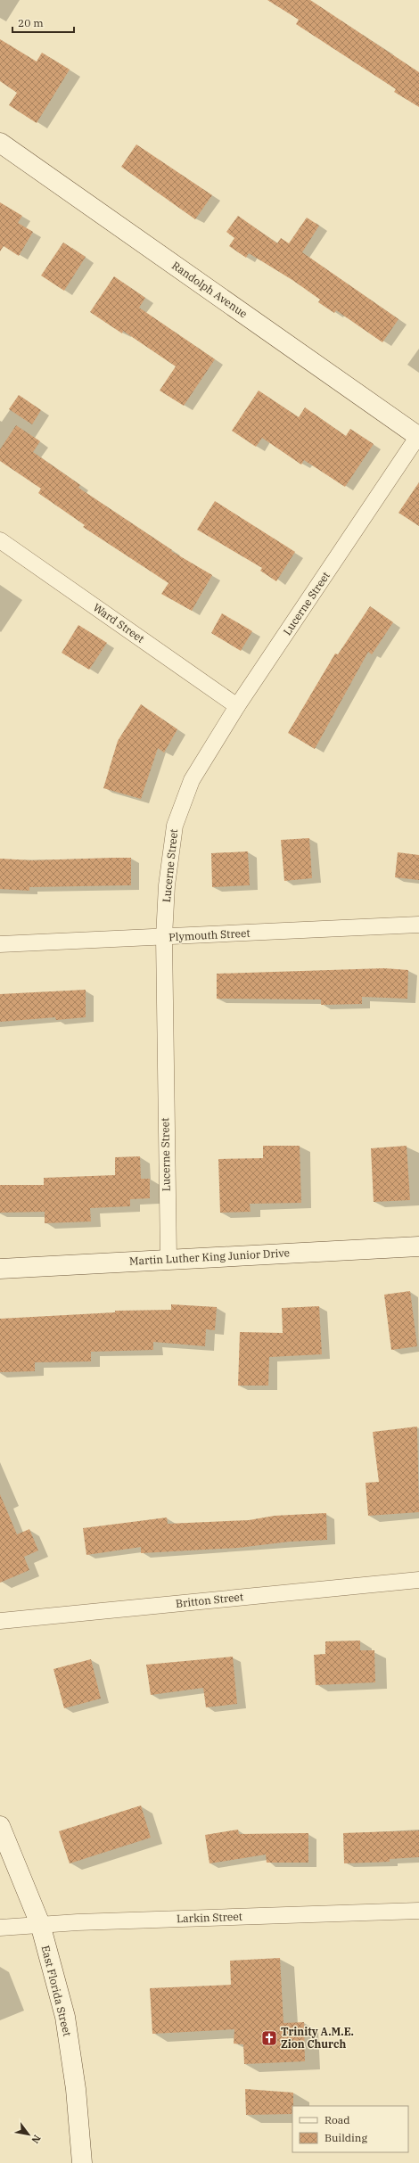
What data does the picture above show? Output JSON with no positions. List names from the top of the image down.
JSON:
{
  "streets": {
    "main road": ["Randolph Avenue", "Martin Luther King Junior Drive", "East Florida Street"],
    "street": [
      "Lucerne Street",
      "Ward Street",
      "Plymouth Street",
      "Britton Street",
      "Larkin Street"
    ]
  },
  "crossings": [
    ["Randolph Avenue", "Lucerne Street"],
    ["Lucerne Street", "Ward Street"],
    ["Lucerne Street", "Plymouth Street"],
    ["Lucerne Street", "Martin Luther King Junior Drive"],
    ["Larkin Street", "East Florida Street"]
  ],
  "places": {
    "church": ["Trinity A.M.E. Zion Church"]
  },
  "legend": ["Road", "Building"],
  "scale_bar": "20 m",
  "north": "bottom right"
}
